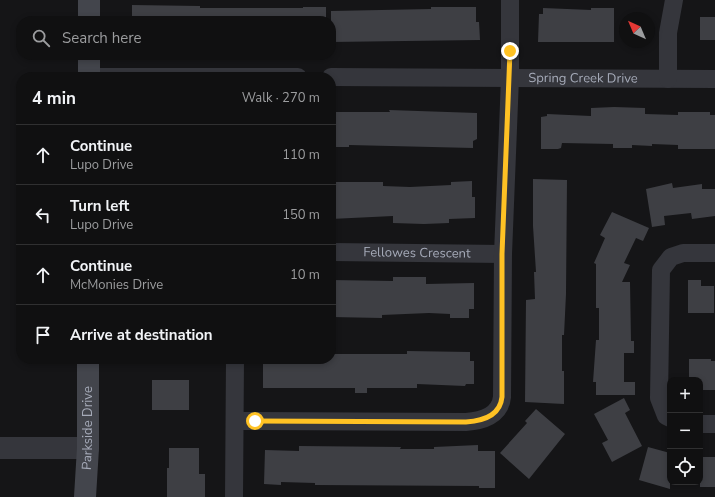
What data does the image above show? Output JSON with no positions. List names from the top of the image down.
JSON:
{
  "streets": {
    "main road": ["Parkside Drive"],
    "street": ["Spring Creek Drive", "Fellowes Crescent"]
  },
  "north": "top left",
  "page": {
    "search": "Search here",
    "heading": ["4 min", "Walk · 270 m"],
    "list": [
      ["Continue", "Lupo Drive", "110 m"],
      ["Turn left", "Lupo Drive", "150 m"],
      ["Continue", "McMonies Drive", "10 m"],
      "Arrive at destination"
    ],
    "map_buttons": ["+", "−"]
  }
}
